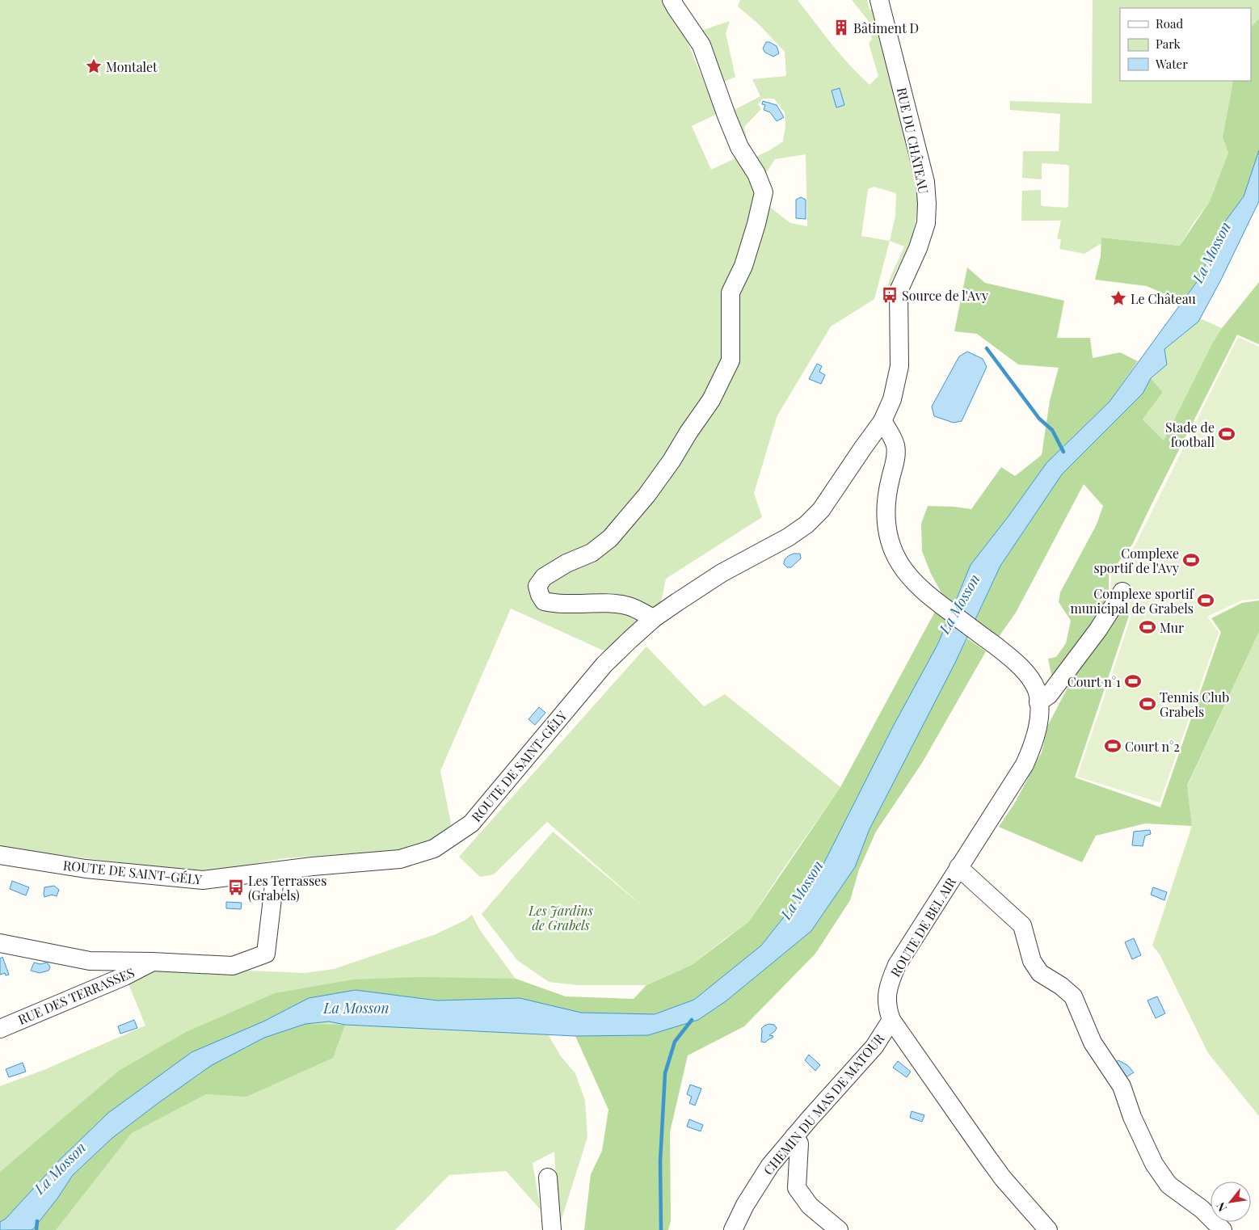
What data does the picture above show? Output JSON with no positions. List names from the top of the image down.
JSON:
{
  "streets": {
    "street": [
      "RUE DU CHÂTEAU",
      "ROUTE DE SAINT-GÉLY",
      "ROUTE DE BEL AIR",
      "RUE DES TERRASSES",
      "CHEMIN DU MAS DE MATOUR"
    ]
  },
  "crossings": [
    ["RUE DU CHÂTEAU", "ROUTE DE SAINT-GÉLY"],
    ["ROUTE DE SAINT-GÉLY", "RUE DES TERRASSES"],
    ["ROUTE DE BEL AIR", "CHEMIN DU MAS DE MATOUR"]
  ],
  "water": ["La Mosson"],
  "parks": ["Les Jardins de Grabels"],
  "places": {
    "building": ["Bâtiment D"],
    "place": ["Montalet", "Le Château"],
    "bus stop": ["Source de l'Avy", "Les Terrasses (Grabels)"],
    "sports": [
      "Stade de football",
      "Complexe sportif de l'Avy",
      "Complexe sportif municipal de Grabels",
      "Mur",
      "Court n°1",
      "Tennis Club Grabels",
      "Court n°2"
    ]
  },
  "legend": ["Road", "Park", "Water"],
  "north": "bottom left"
}
